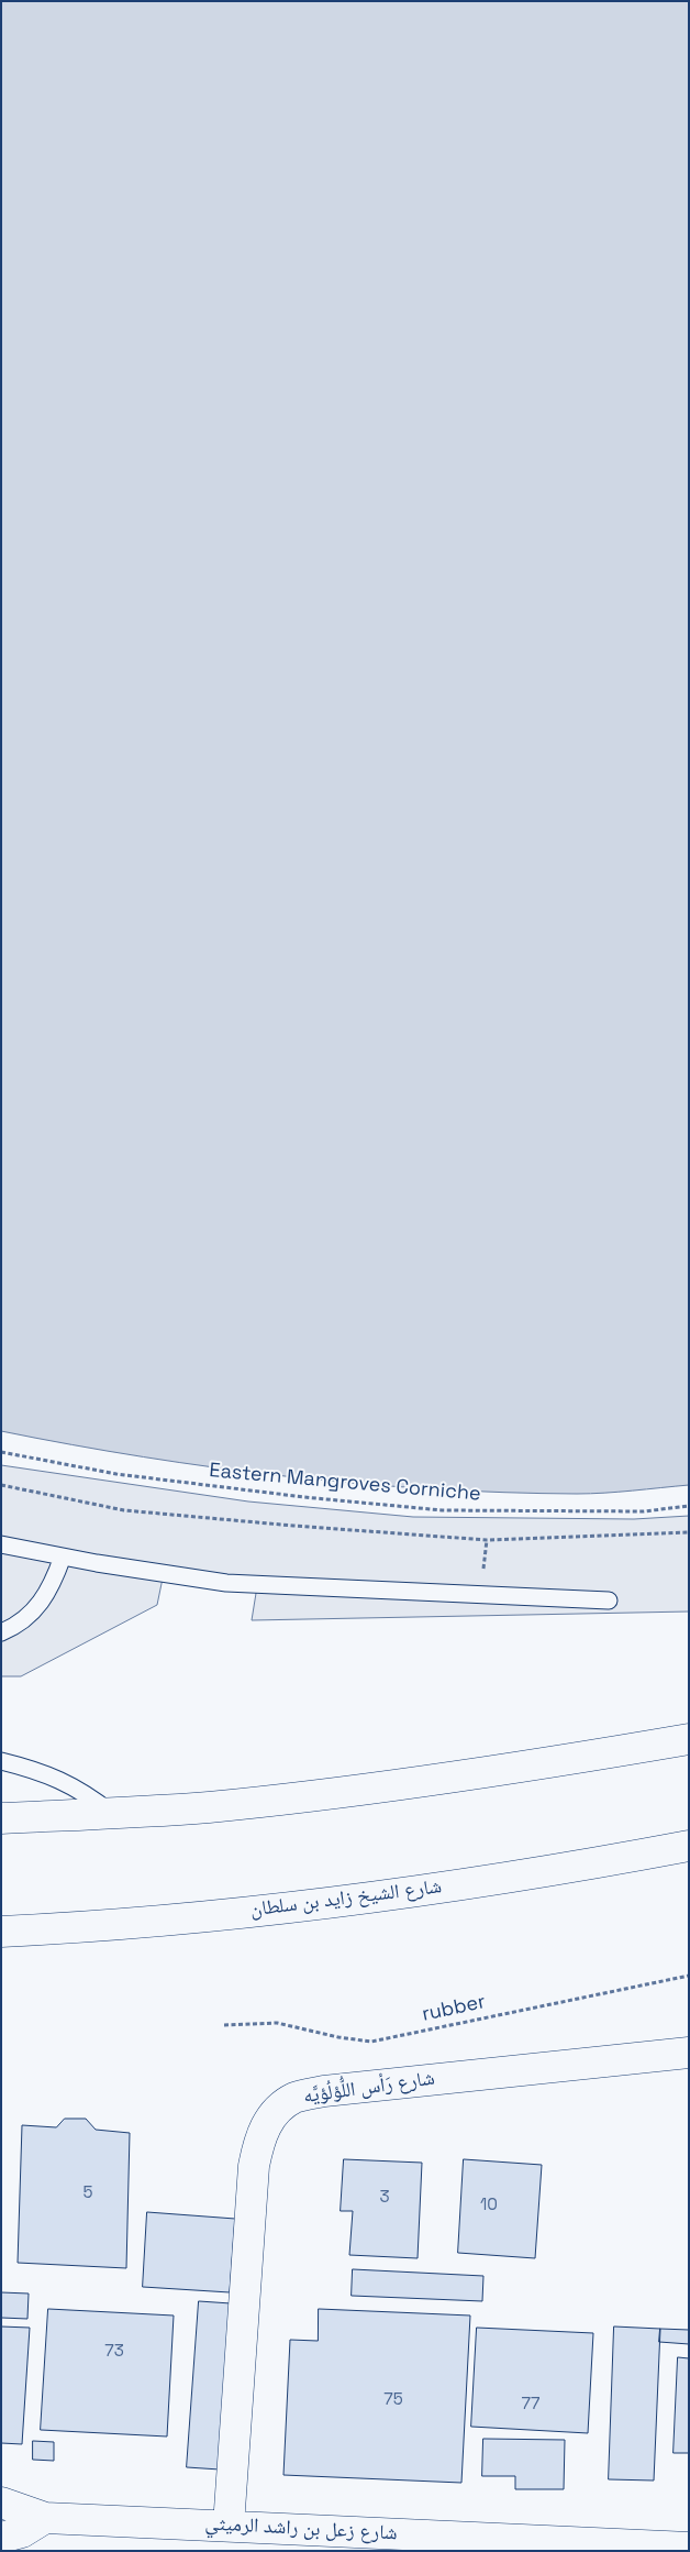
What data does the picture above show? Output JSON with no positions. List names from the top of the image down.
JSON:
{
  "streets": {
    "main road": ["شارع الشيخ زايد بن سلطان", "شارع رَأس اللُّؤلُؤيَّه", "شارع زعل بن راشد الرميثي"],
    "path": ["Eastern Mangroves Corniche", "rubber"]
  },
  "crossings": [
    ["شارع رَأس اللُّؤلُؤيَّه", "شارع زعل بن راشد الرميثي"]
  ],
  "house_numbers": [
    "5",
    "3",
    "10",
    "73",
    "75",
    "77"
  ]
}
